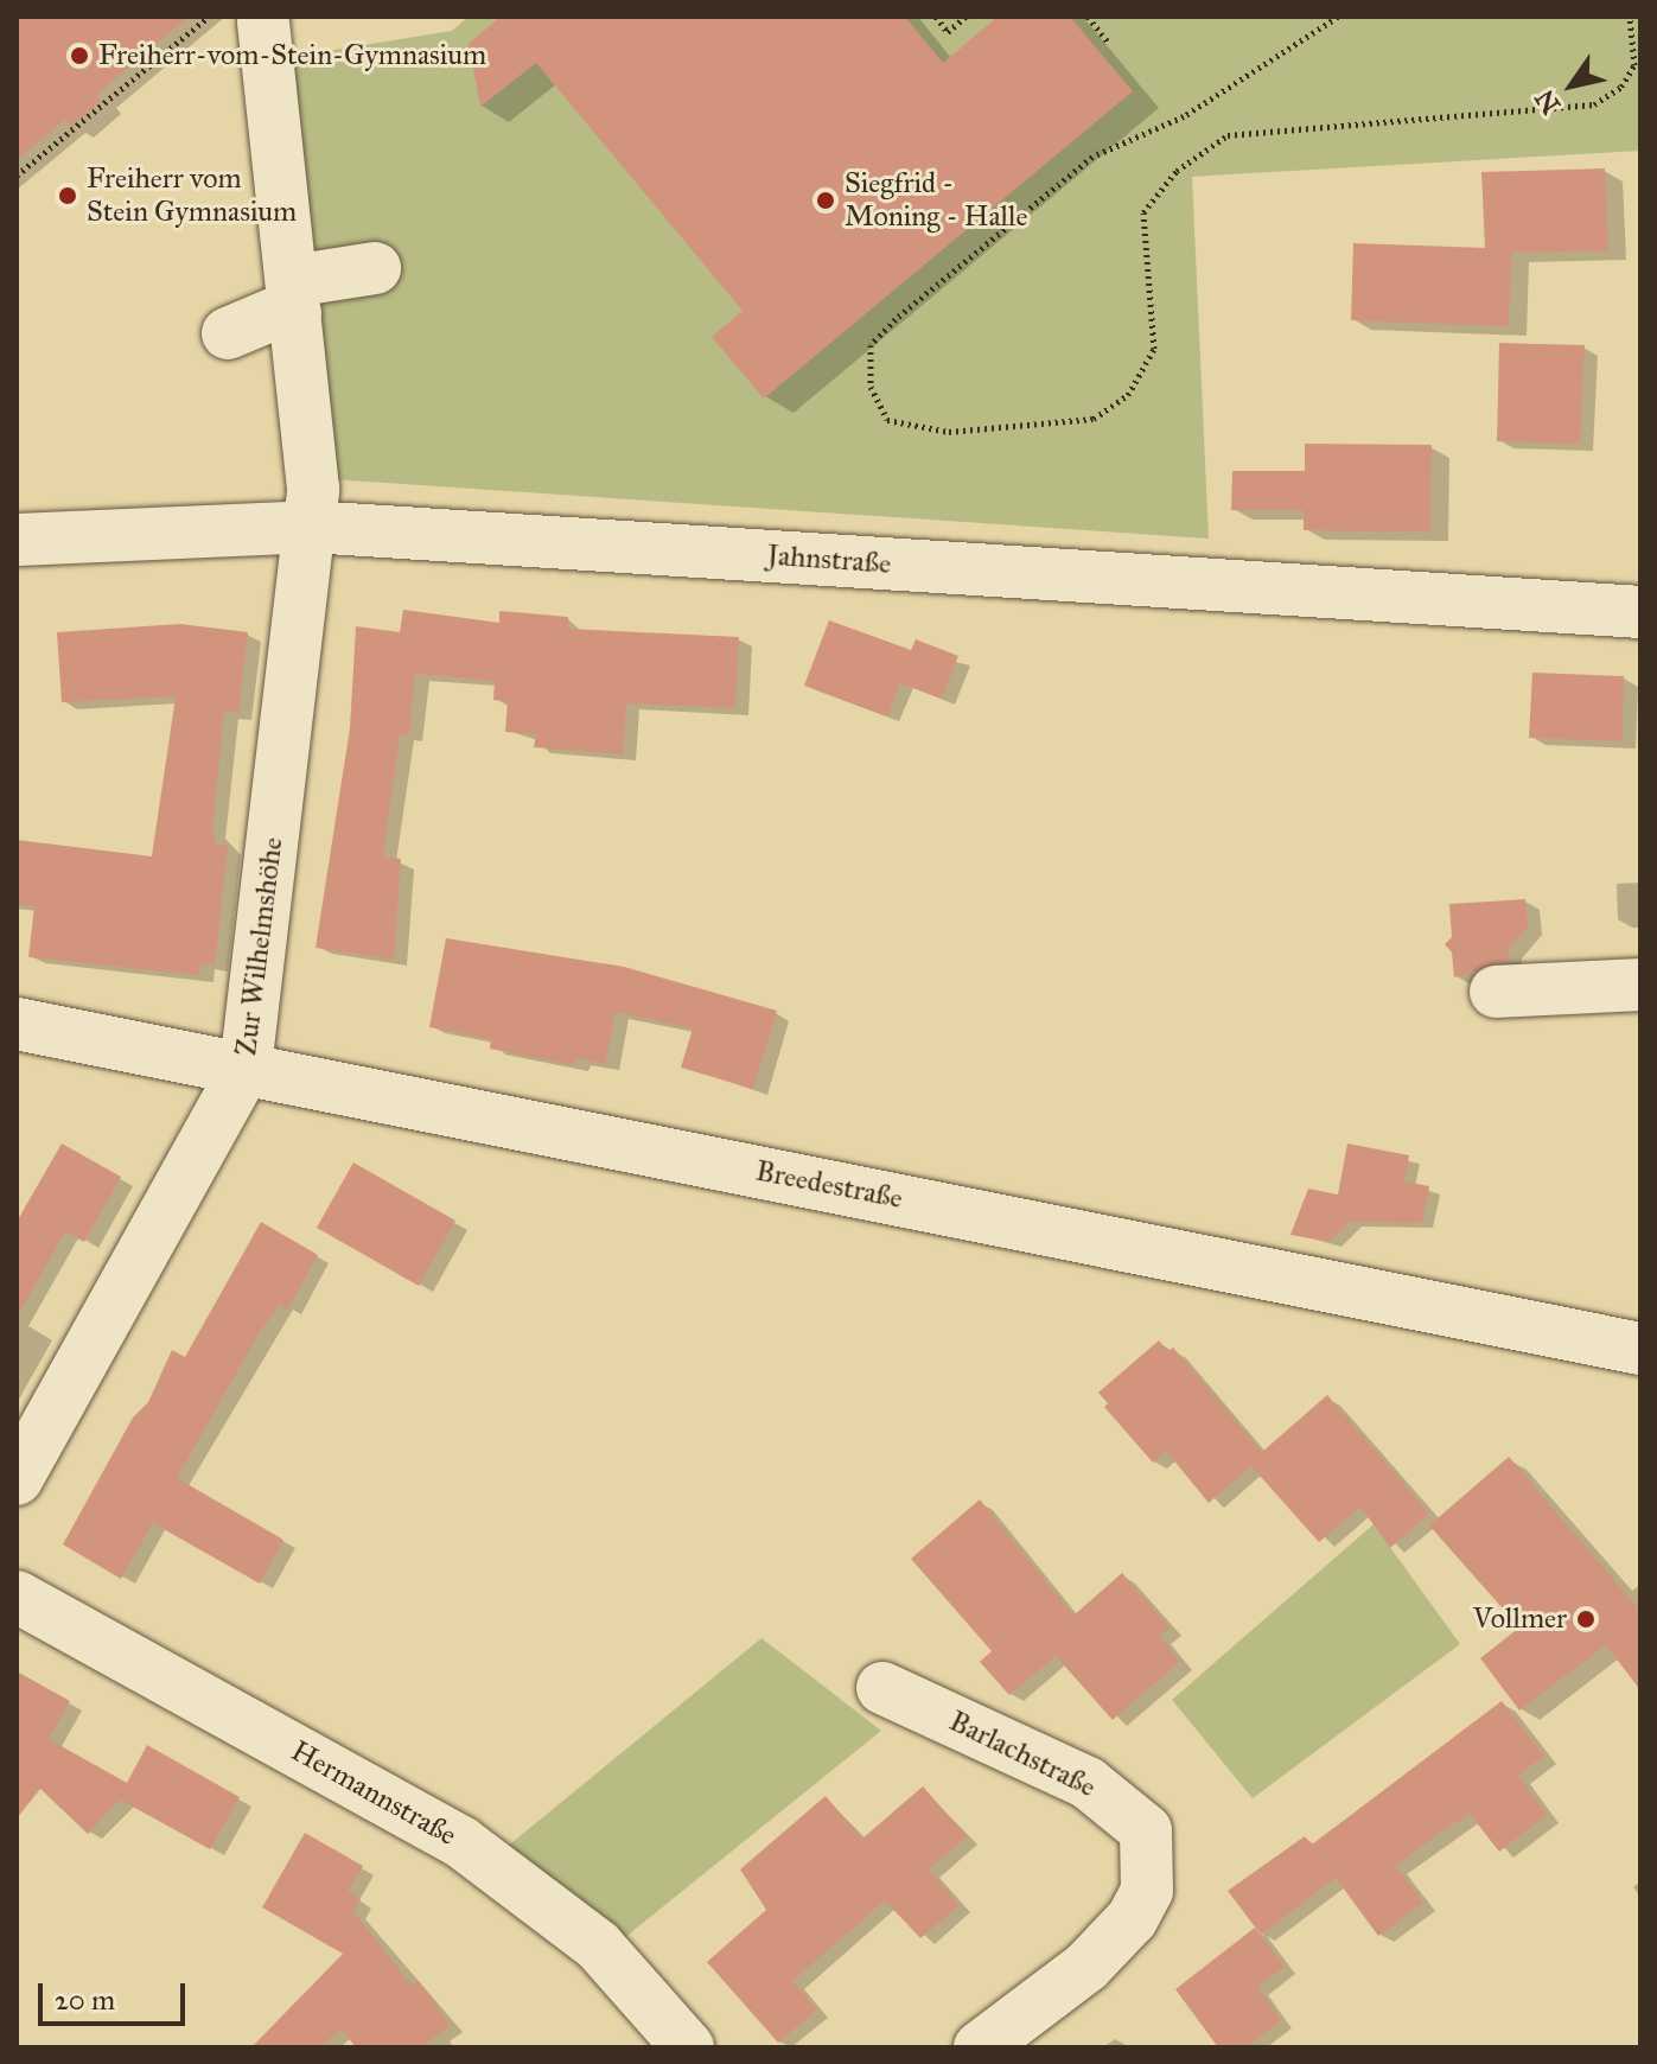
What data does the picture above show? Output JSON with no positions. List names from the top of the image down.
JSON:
{
  "streets": {
    "street": [
      "Jahnstraße",
      "Zur Wilhelmshöhe",
      "Breedestraße",
      "Barlachstraße",
      "Hermannstraße"
    ]
  },
  "crossings": [
    ["Jahnstraße", "Zur Wilhelmshöhe"],
    ["Zur Wilhelmshöhe", "Breedestraße"]
  ],
  "places": [
    "Freiherr-vom-Stein-Gymnasium",
    "Freiherr vom Stein Gymnasium",
    "Siegfrid - Moning - Halle",
    "Vollmer"
  ],
  "scale_bar": "20 m",
  "north": "bottom left"
}
